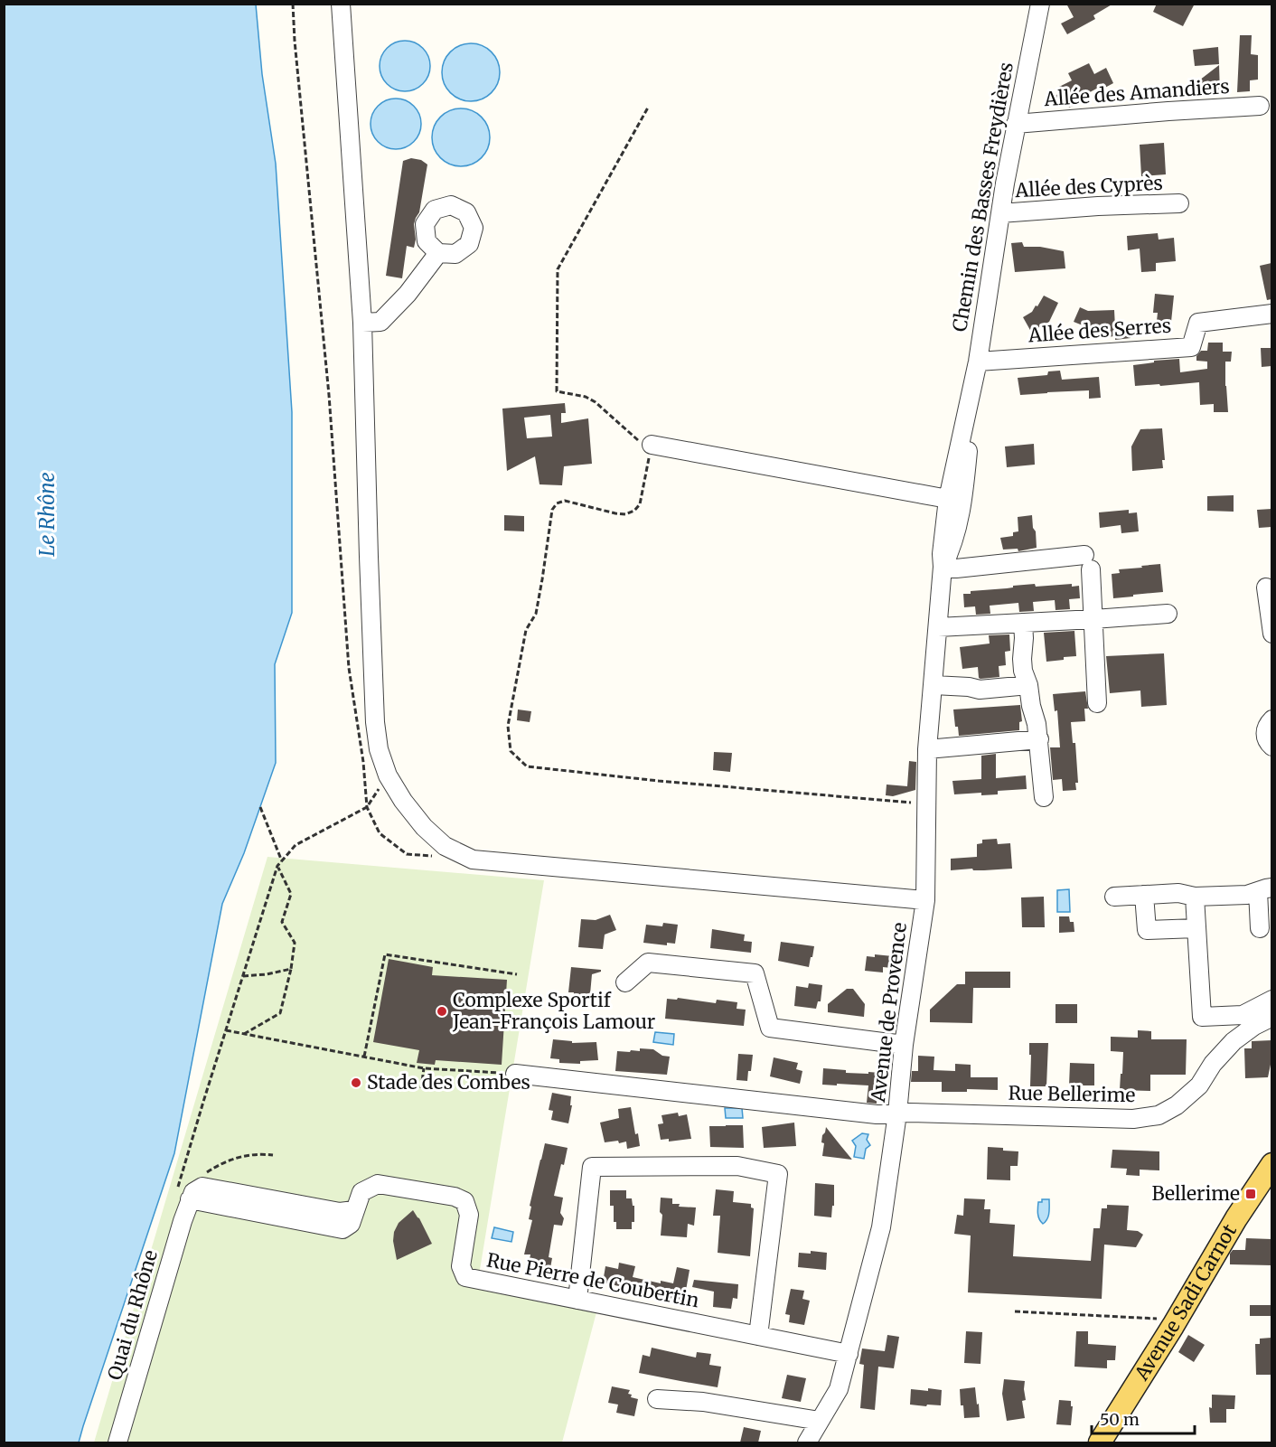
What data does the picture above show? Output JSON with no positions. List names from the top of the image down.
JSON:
{
  "streets": {
    "main road": ["Avenue Sadi Carnot"],
    "street": [
      "Allée des Amandiers",
      "Allée des Cyprès",
      "Chemin des Basses Freydières",
      "Allée des Serres",
      "Avenue de Provence",
      "Rue Bellerime",
      "Rue Pierre de Coubertin",
      "Quai du Rhône"
    ]
  },
  "crossings": [
    ["Allée des Amandiers", "Chemin des Basses Freydières"],
    ["Allée des Cyprès", "Chemin des Basses Freydières"],
    ["Chemin des Basses Freydières", "Allée des Serres"],
    ["Chemin des Basses Freydières", "Avenue de Provence"],
    ["Avenue de Provence", "Rue Bellerime"],
    ["Avenue de Provence", "Rue Pierre de Coubertin"],
    ["Rue Pierre de Coubertin", "Quai du Rhône"]
  ],
  "water": ["Le Rhône"],
  "places": {
    "other": ["Complexe Sportif Jean-François Lamour", "Stade des Combes"],
    "transit": ["Bellerime"]
  },
  "scale_bar": "50 m"
}
